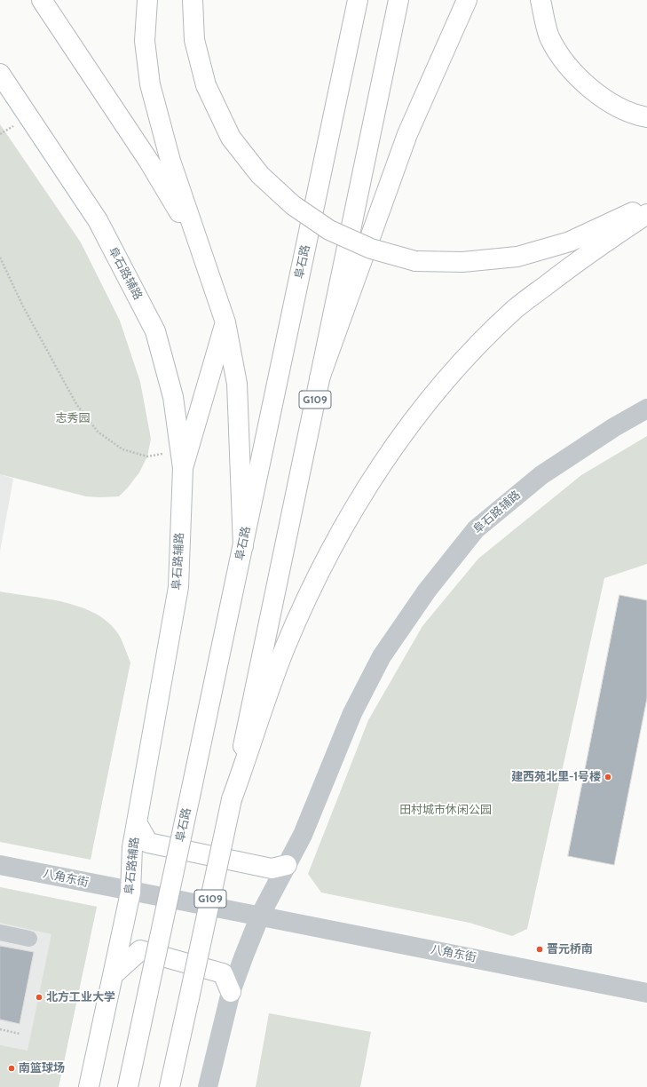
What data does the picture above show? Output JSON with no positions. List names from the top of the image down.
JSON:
{
  "streets": {
    "main road": ["阜石路", "阜石路辅路", "G109"],
    "street": ["八角东街"]
  },
  "crossings": [
    ["阜石路辅路", "八角东街"]
  ],
  "parks": ["志秀园", "田村城市休闲公园"],
  "places": [
    "建西苑北里-1号楼",
    "晋元桥南",
    "北方工业大学",
    "南篮球场"
  ]
}
